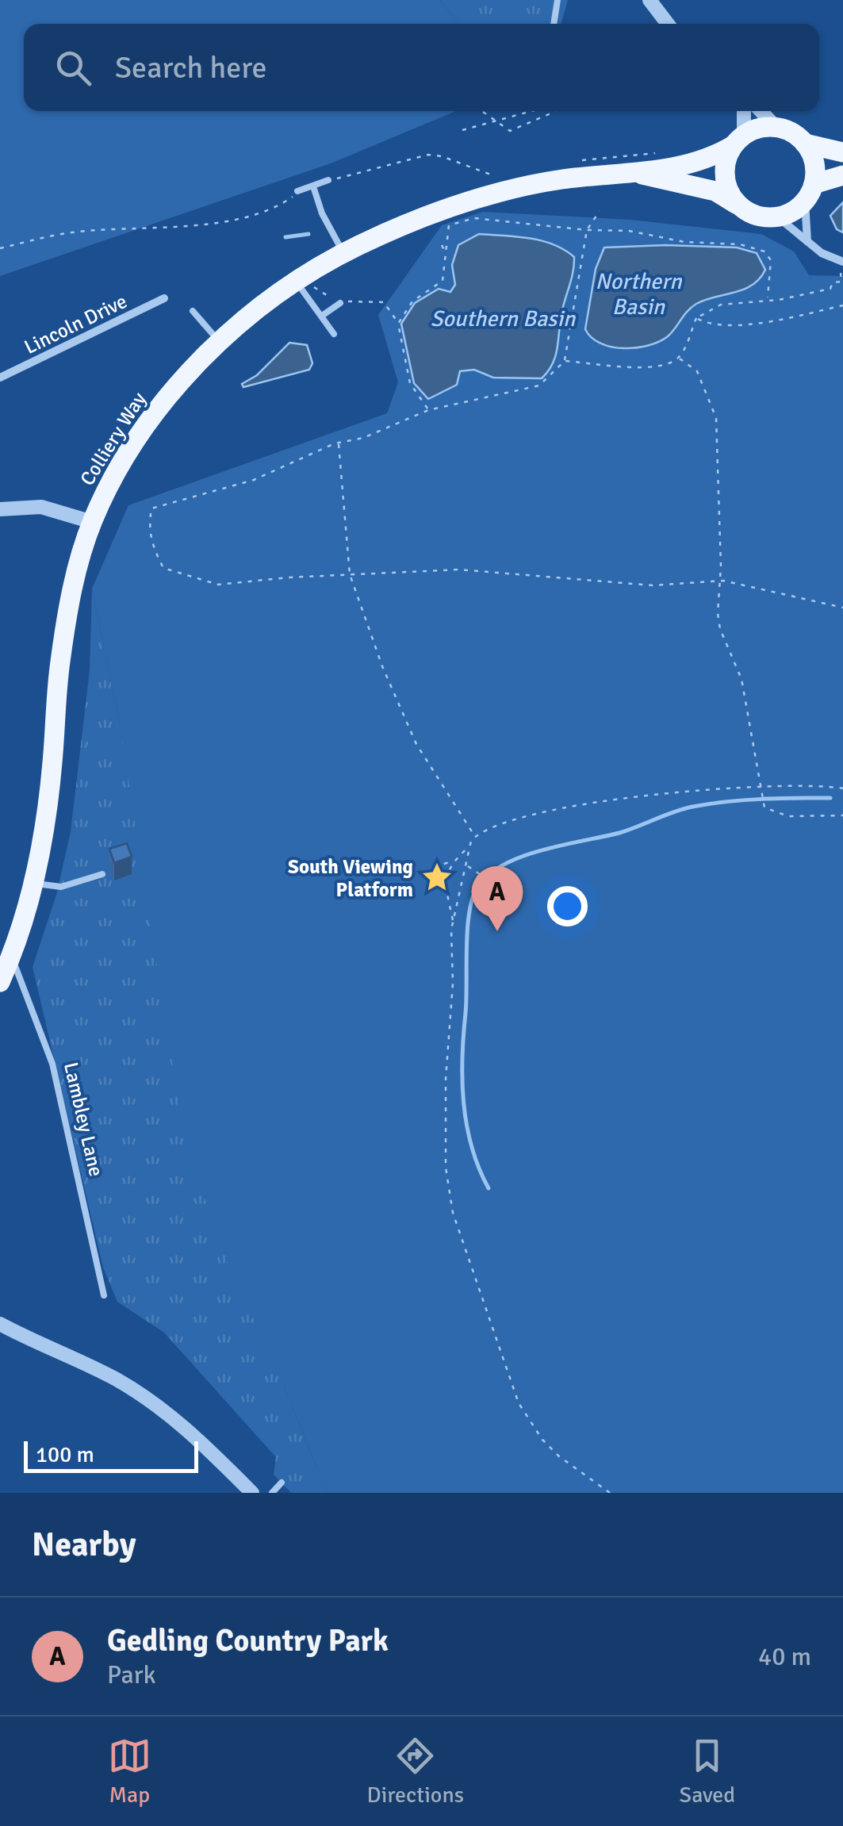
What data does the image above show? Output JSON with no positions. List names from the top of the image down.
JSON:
{
  "streets": {
    "main road": ["Colliery Way"],
    "street": ["Lincoln Drive"],
    "lane": ["Lambley Lane"]
  },
  "crossings": [
    ["Colliery Way", "Lambley Lane"]
  ],
  "water": ["Northern Basin", "Southern Basin"],
  "places": {
    "place": ["South Viewing Platform"]
  },
  "scale_bar": "100 m",
  "page": {
    "search": "Search here",
    "pins": "A",
    "scale": "100 m",
    "heading": "Nearby",
    "list": [
      {
        "mark": "A",
        "name": "Gedling Country Park",
        "note": "Park",
        "value": "40 m"
      }
    ],
    "nav": ["Map", "Directions", "Saved"]
  }
}
